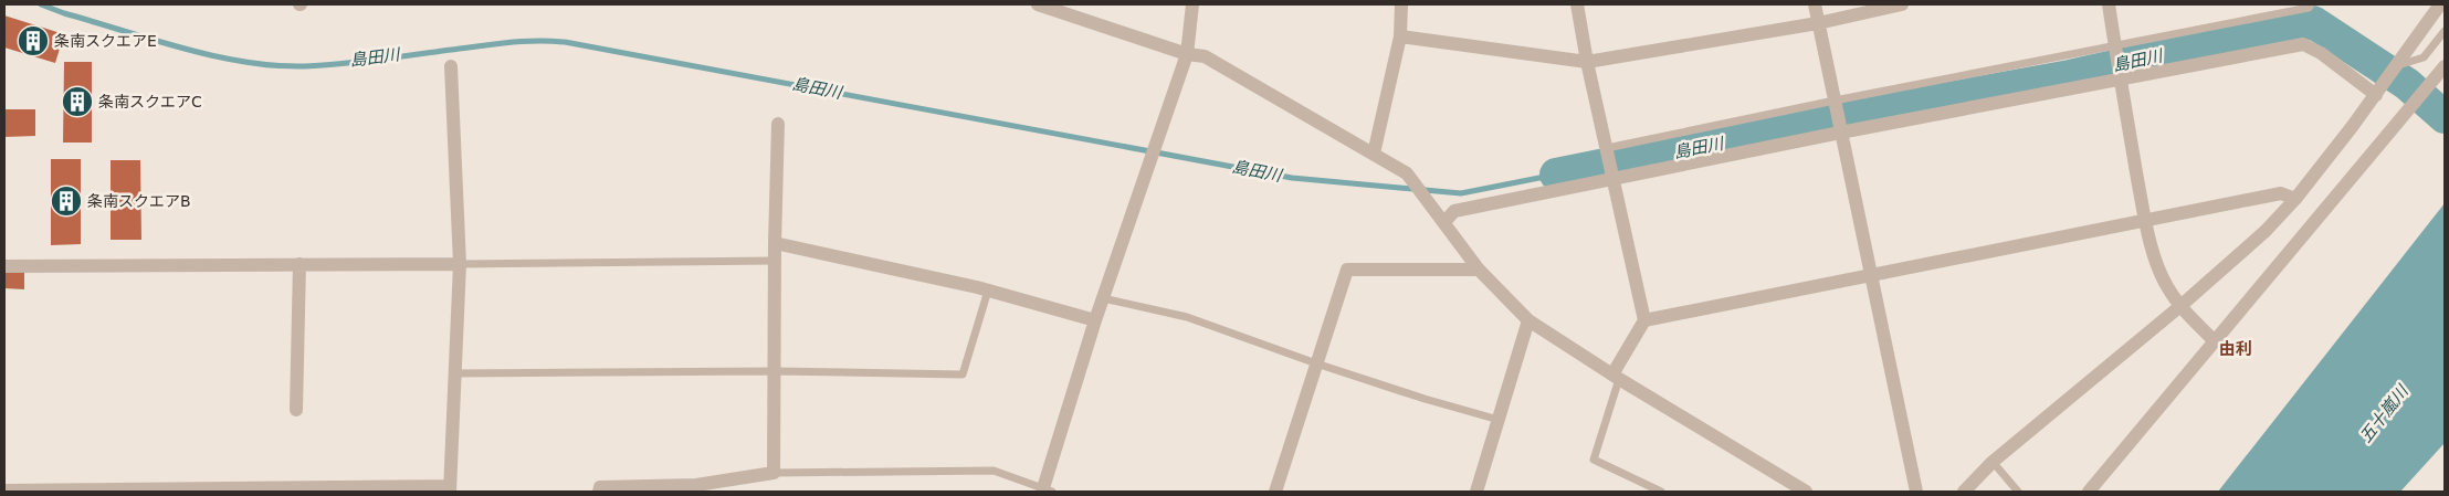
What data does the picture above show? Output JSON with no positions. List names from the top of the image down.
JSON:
{
  "districts": ["由利"],
  "water": ["島田川", "五十嵐川"],
  "places": {
    "building": ["条南スクエアE", "条南スクエアC", "条南スクエアB"]
  }
}
